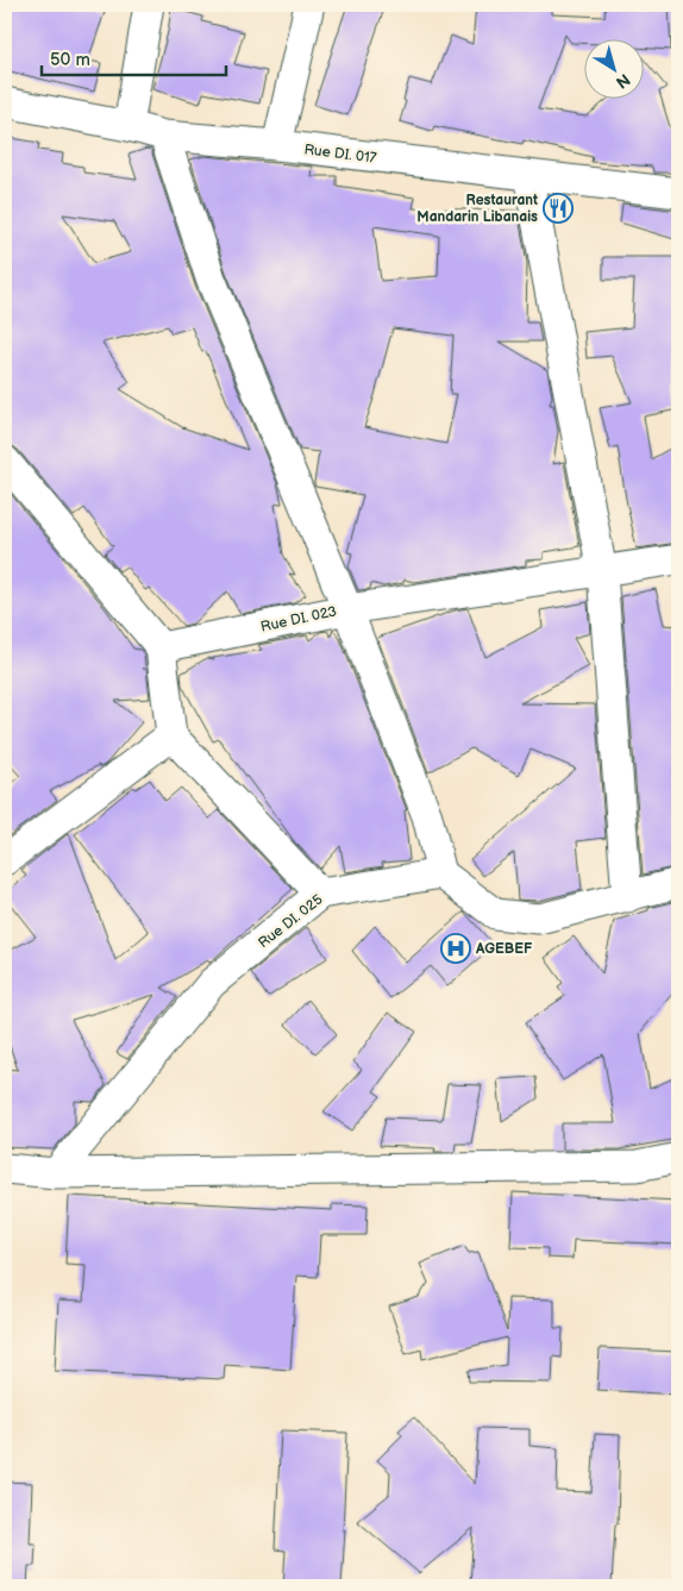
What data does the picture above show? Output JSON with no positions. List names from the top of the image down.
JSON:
{
  "streets": {
    "street": ["Rue DI. 017", "Rue DI. 023", "Rue DI. 025"]
  },
  "places": {
    "restaurant": ["Restaurant Mandarin Libanais"],
    "hospital": ["AGEBEF"]
  },
  "scale_bar": "50 m",
  "north": "bottom right"
}
